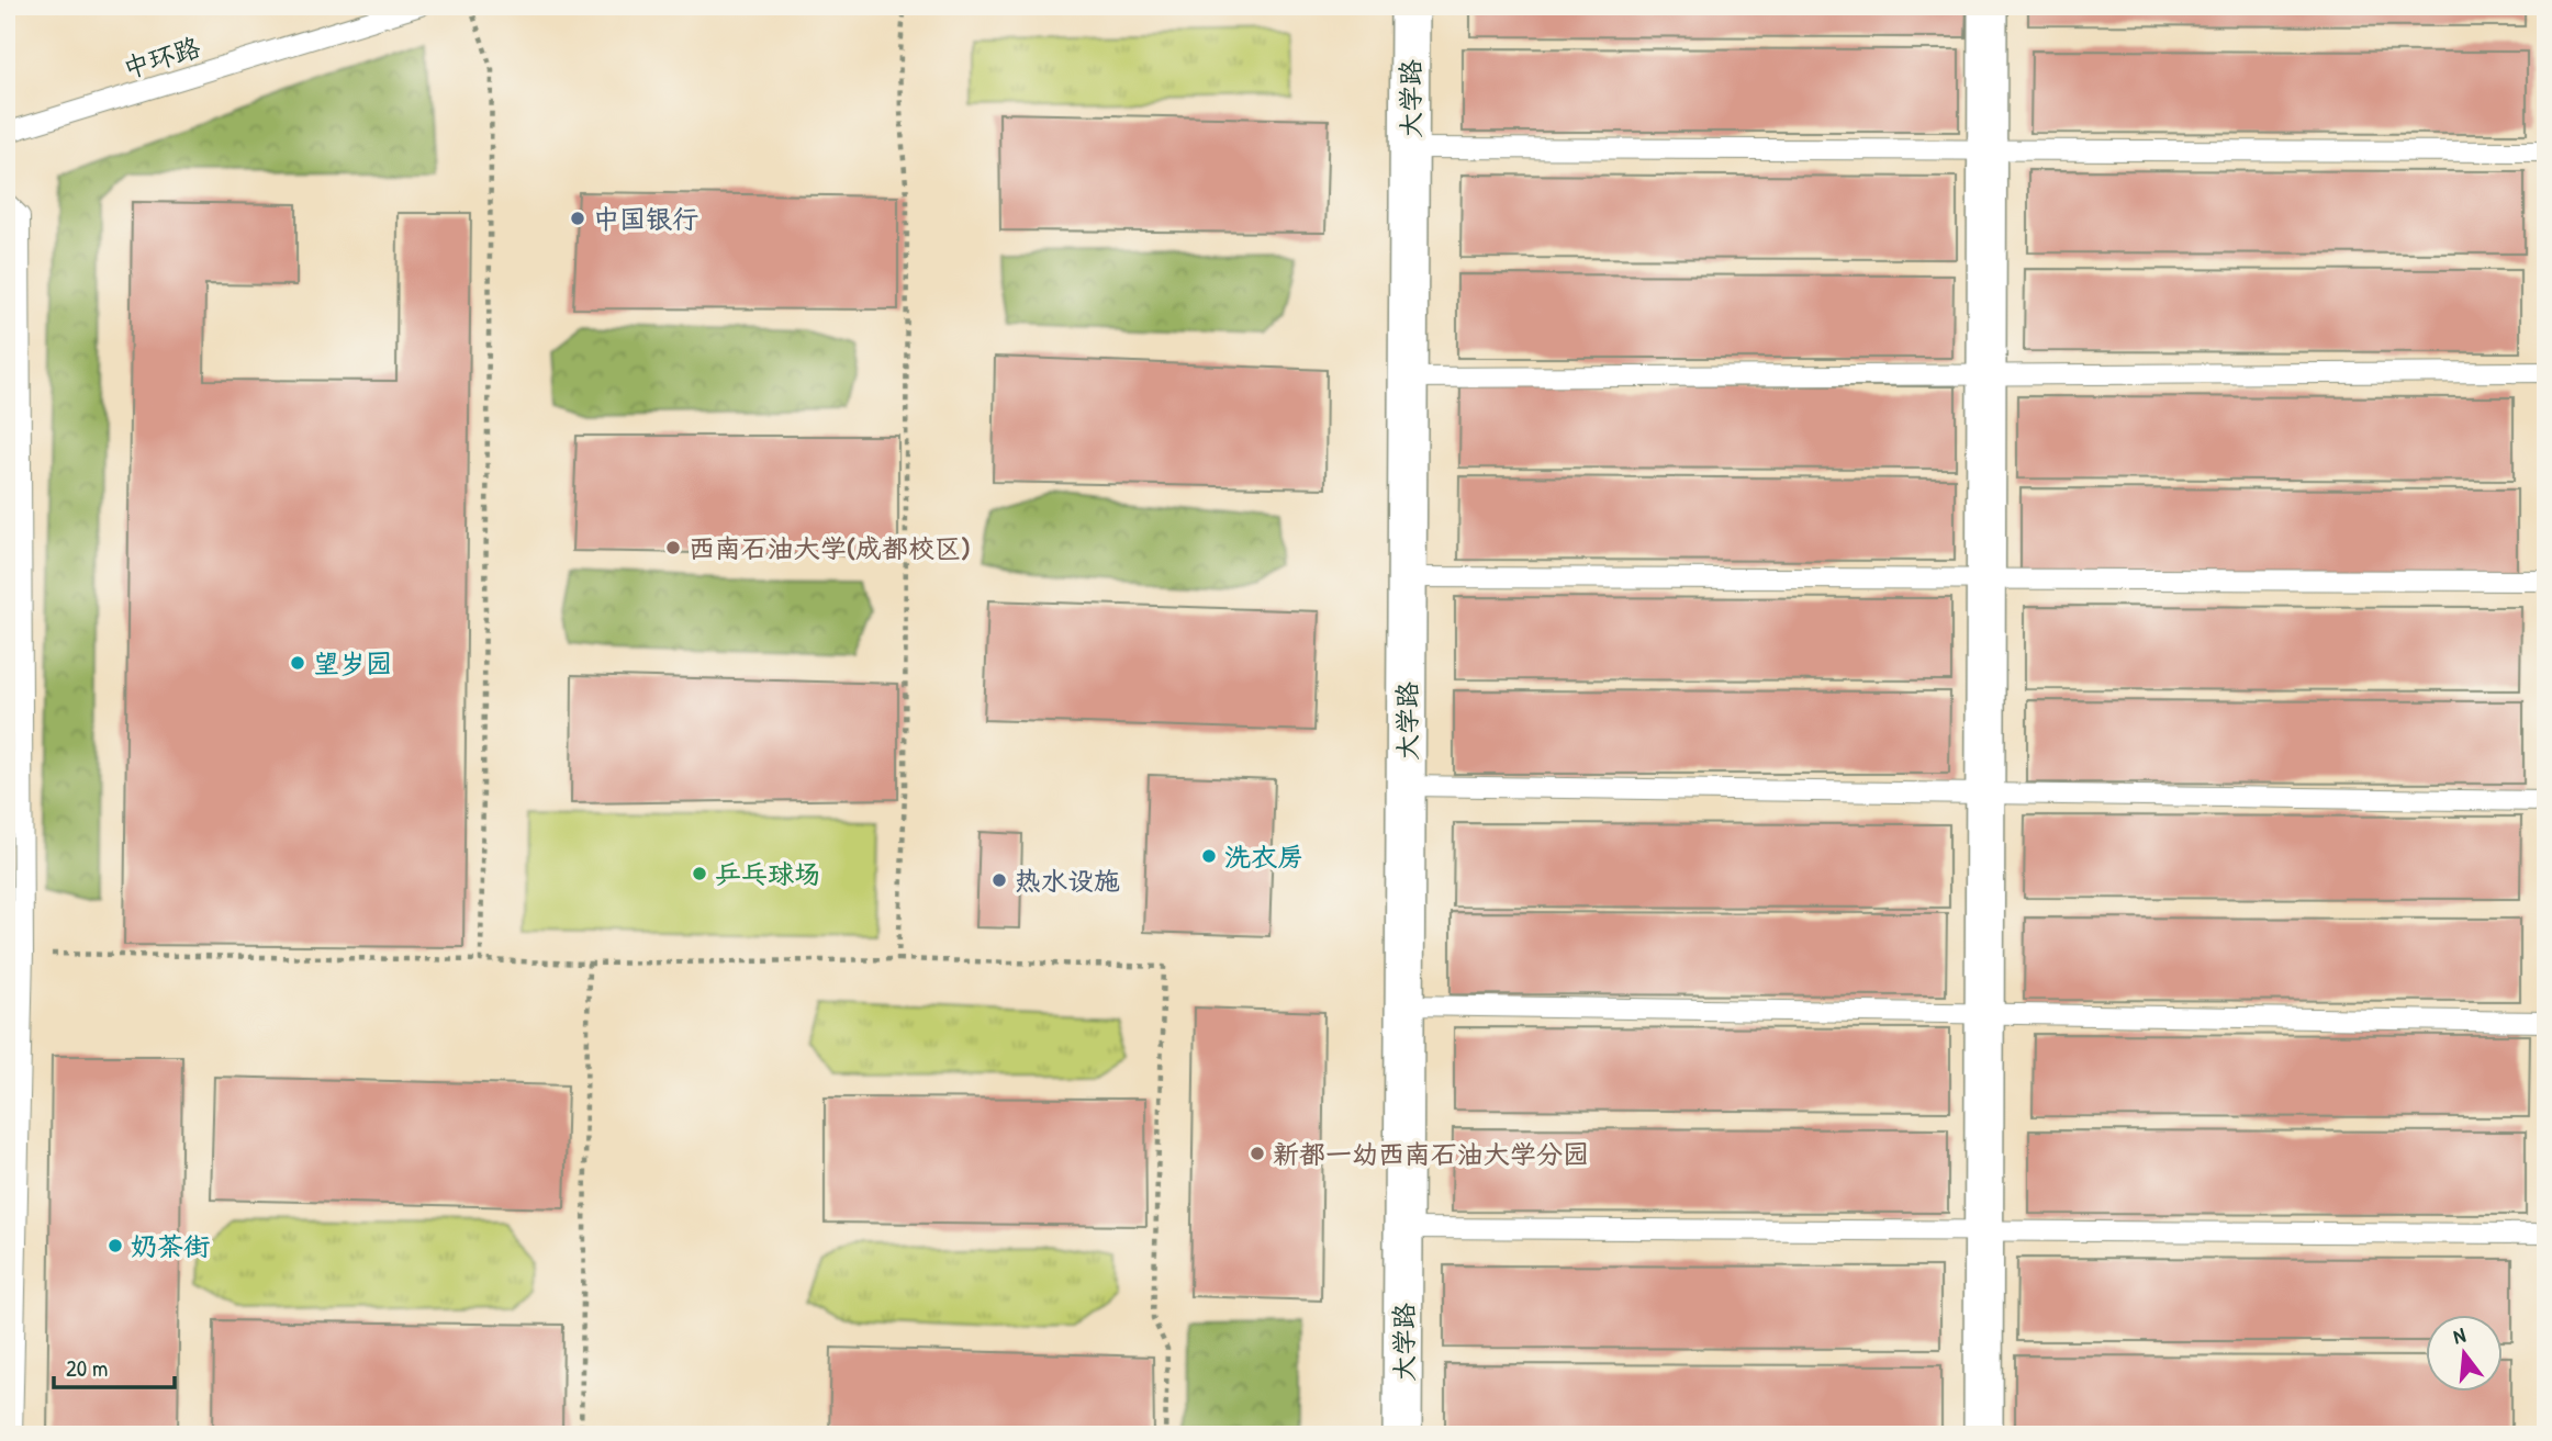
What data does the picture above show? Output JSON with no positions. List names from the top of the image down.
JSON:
{
  "streets": {
    "street": ["大学路"],
    "lane": ["中环路"]
  },
  "places": [
    "中国银行",
    "西南石油大学(成都校区)",
    "望岁园",
    "洗衣房",
    "乒乓球场",
    "热水设施",
    "新都一幼西南石油大学分园",
    "奶茶街"
  ],
  "scale_bar": "20 m",
  "north": "top"
}
